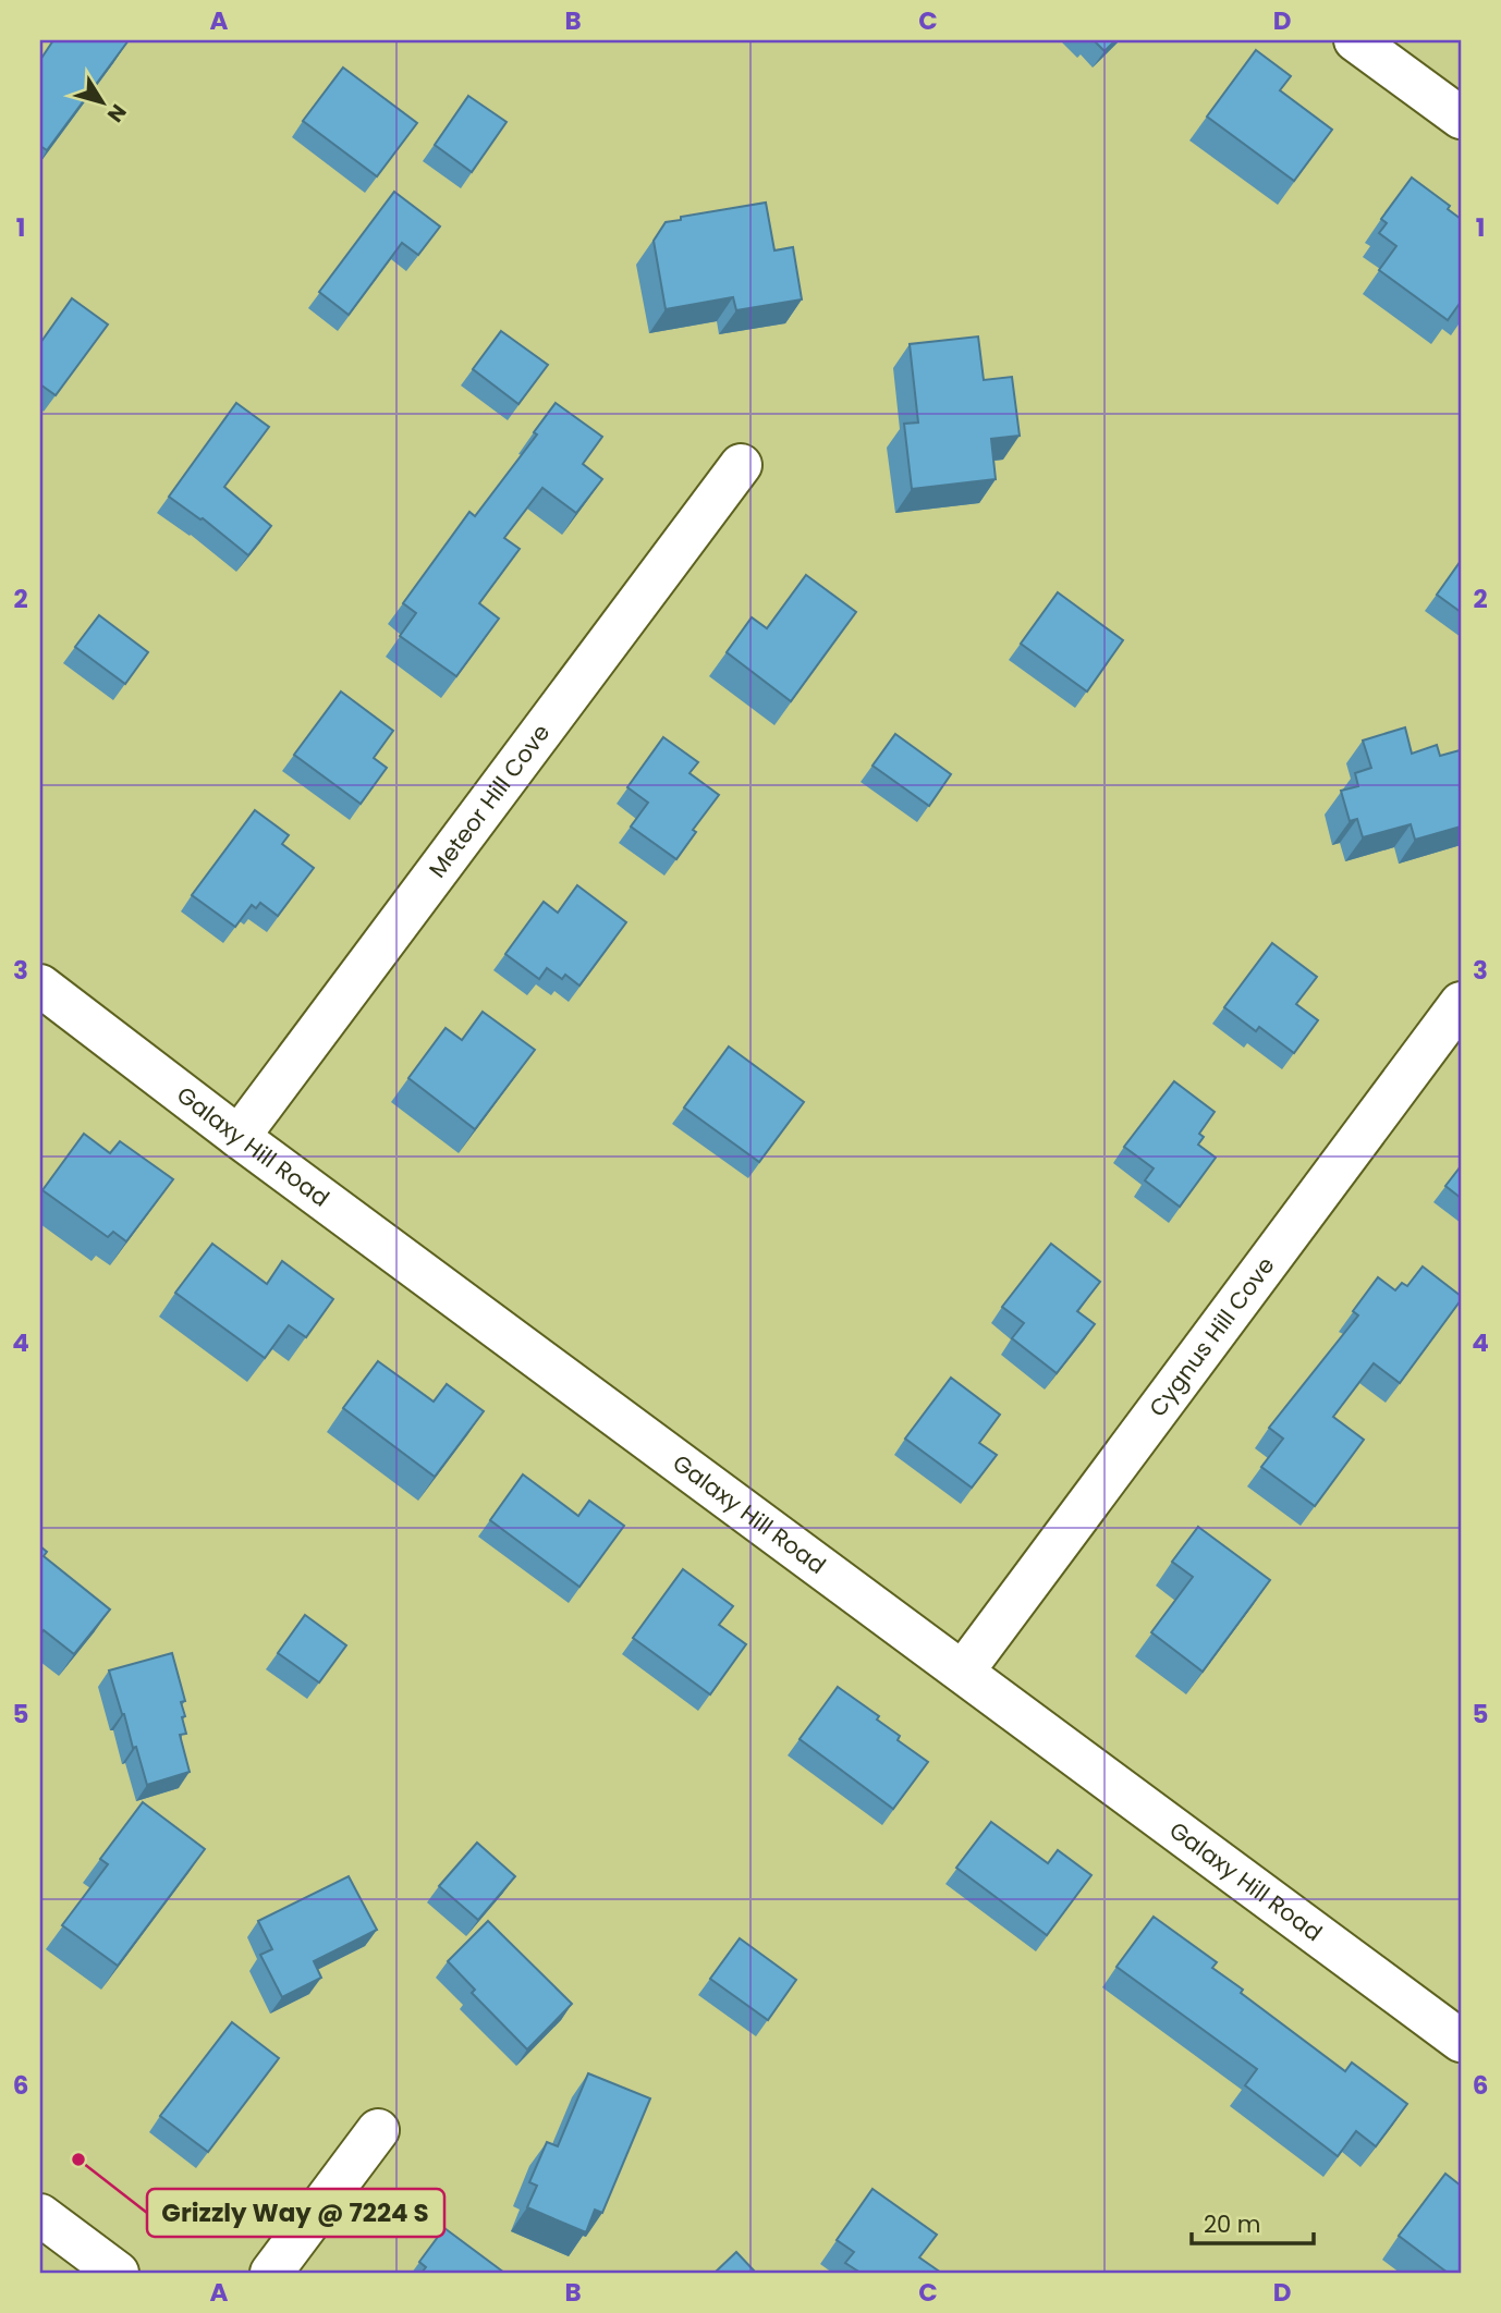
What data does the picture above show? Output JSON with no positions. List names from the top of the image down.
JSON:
{
  "streets": {
    "street": ["Meteor Hill Cove", "Galaxy Hill Road", "Cygnus Hill Cove"]
  },
  "crossings": [
    ["Meteor Hill Cove", "Galaxy Hill Road"],
    ["Galaxy Hill Road", "Cygnus Hill Cove"]
  ],
  "places": ["Grizzly Way @ 7224 S"],
  "scale_bar": "20 m",
  "north": "bottom right",
  "grid": {
    "columns": [
      "A",
      "B",
      "C",
      "D"
    ],
    "rows": [
      "1",
      "2",
      "3",
      "4",
      "5",
      "6"
    ]
  }
}
